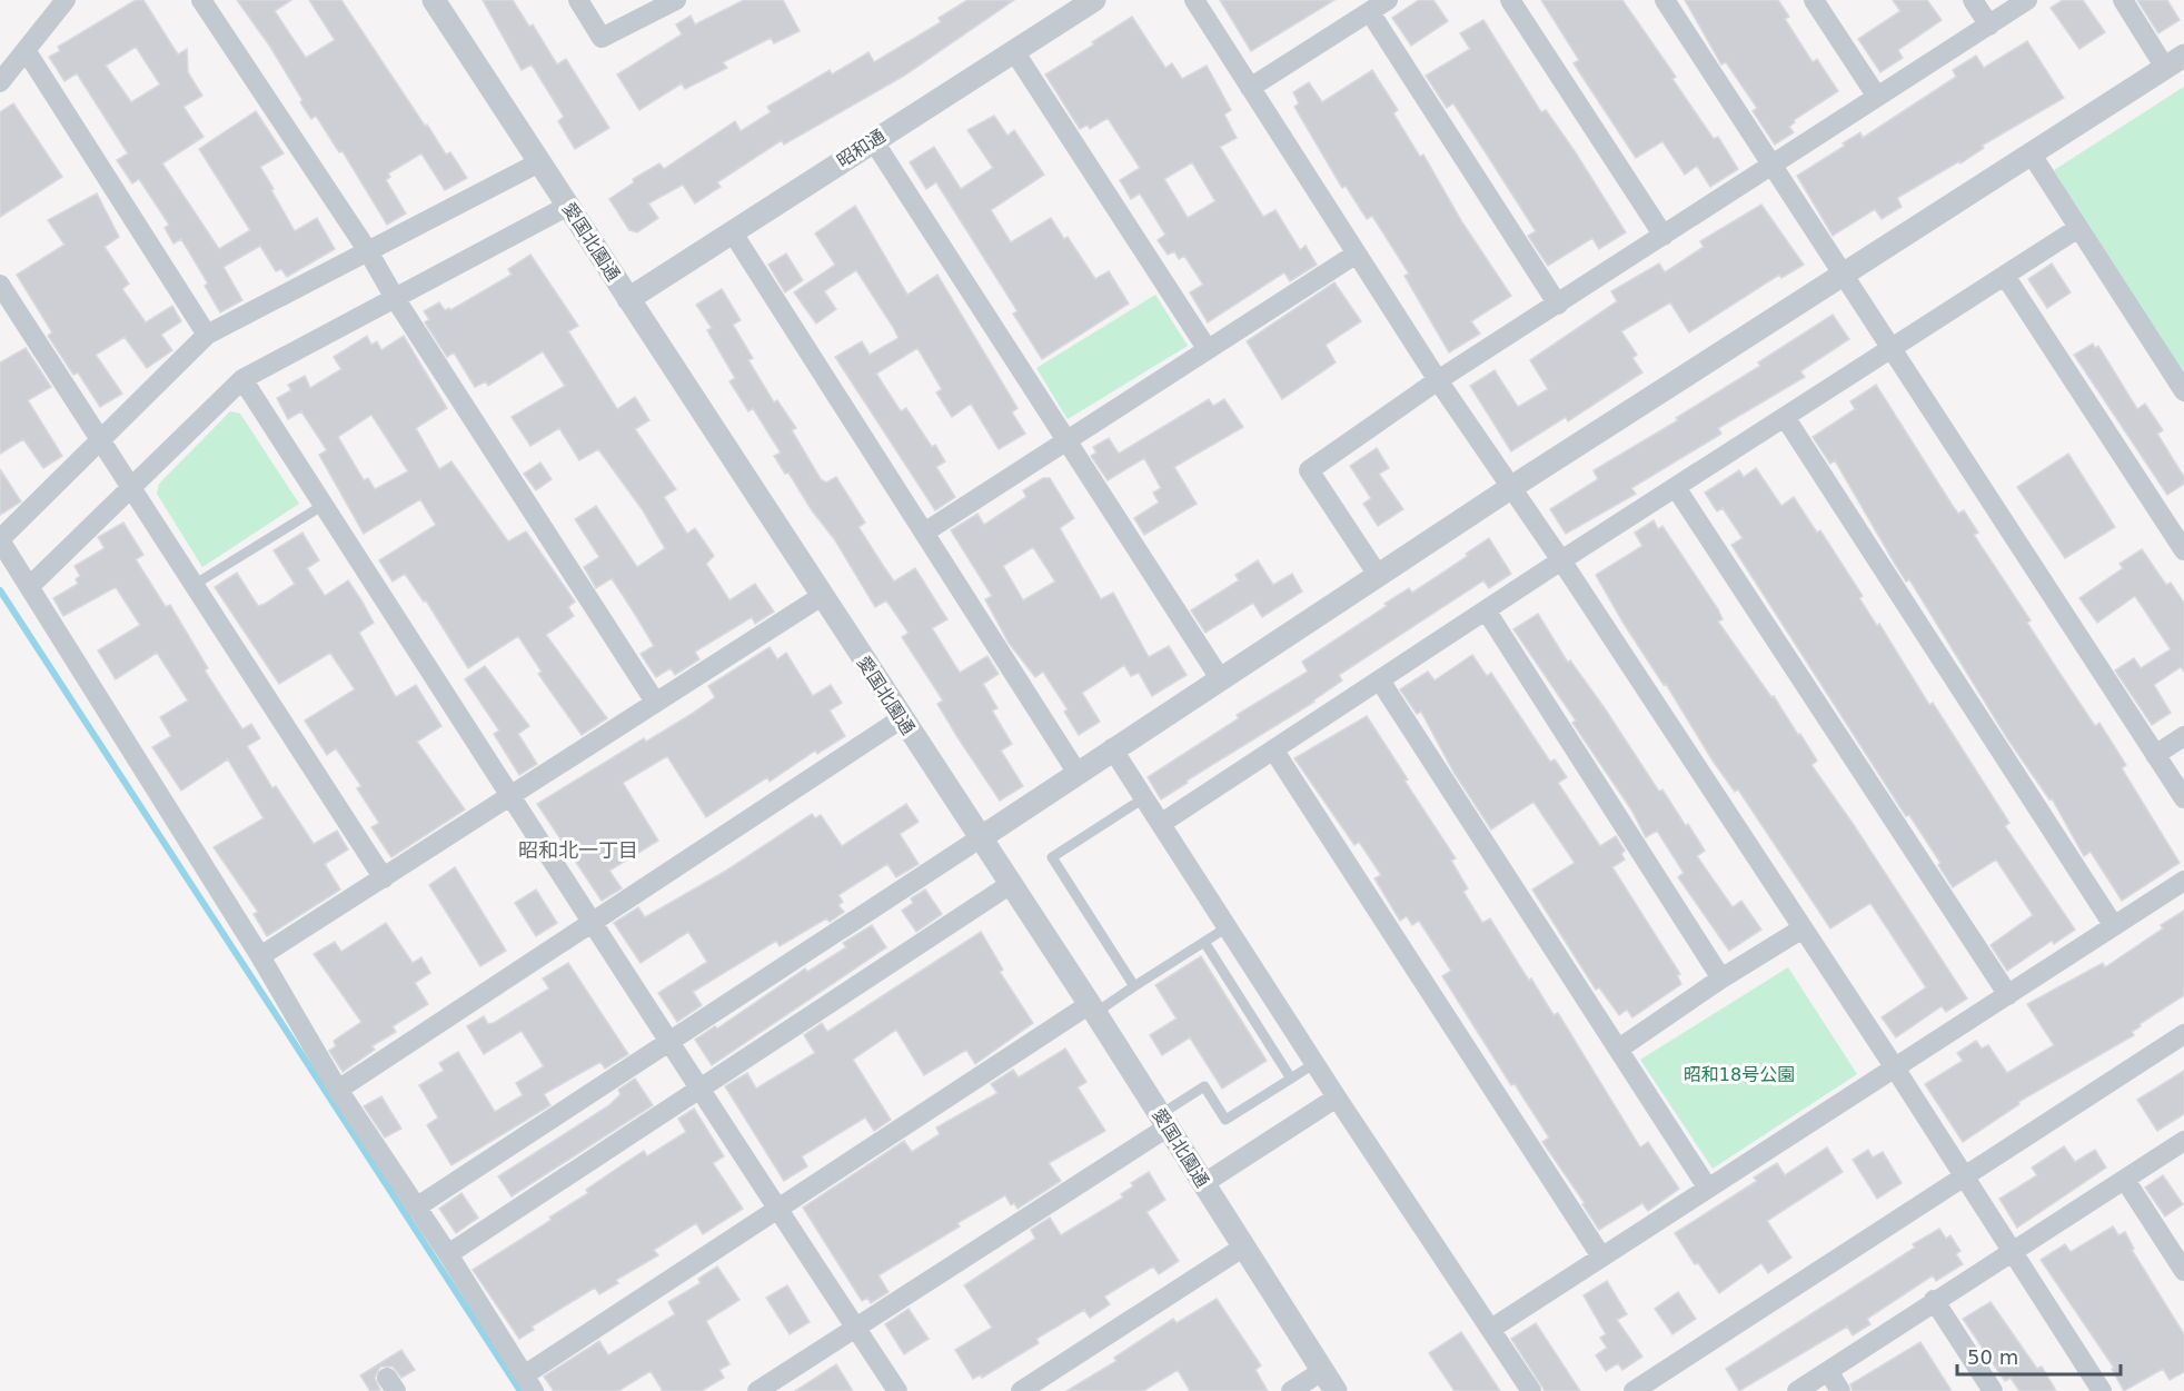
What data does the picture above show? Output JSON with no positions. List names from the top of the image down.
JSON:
{
  "streets": {
    "street": ["昭和通", "愛国北園通"]
  },
  "crossings": [
    ["昭和通", "愛国北園通"]
  ],
  "districts": ["昭和北一丁目"],
  "parks": ["昭和18号公園"],
  "scale_bar": "50 m"
}
